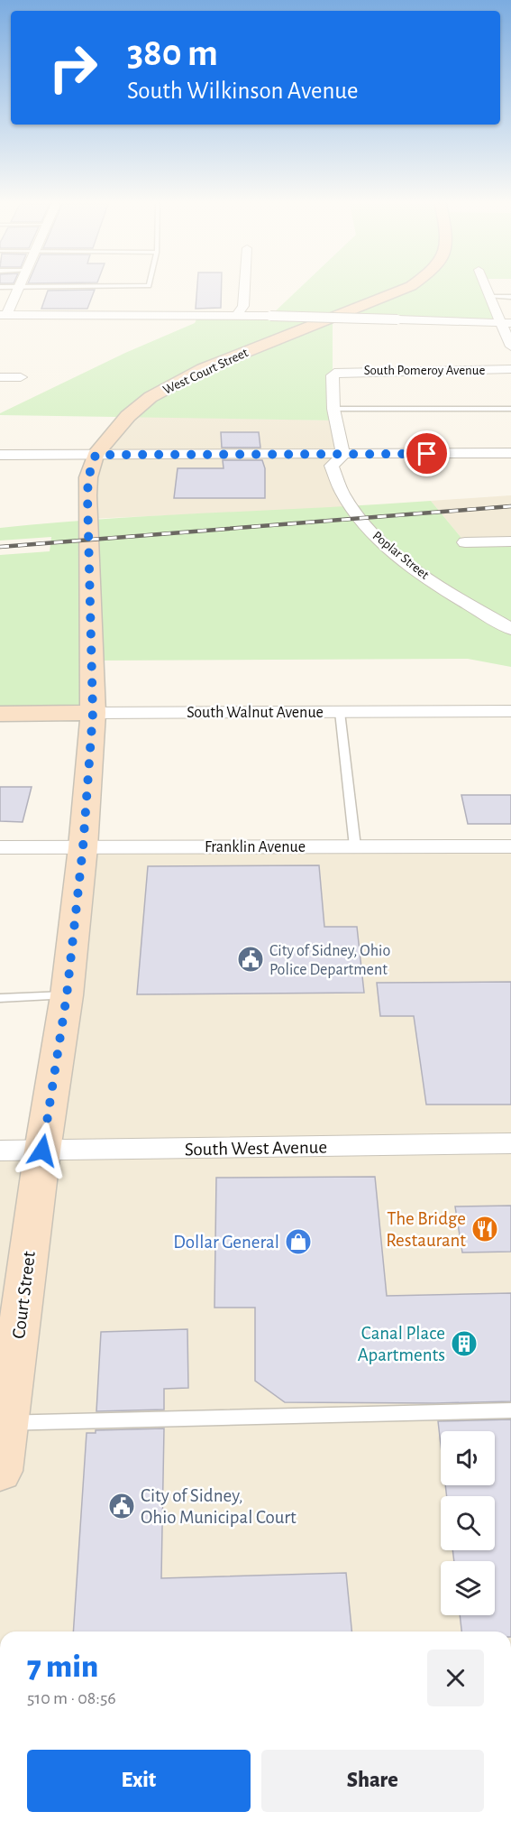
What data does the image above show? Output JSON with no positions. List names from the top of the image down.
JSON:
{
  "streets": {
    "main road": ["West Court Street", "South Walnut Avenue", "Court Street"],
    "street": [
      "South Pomeroy Avenue",
      "Poplar Street",
      "Franklin Avenue",
      "South West Avenue"
    ]
  },
  "crossings": [
    ["West Court Street", "South Walnut Avenue"],
    ["West Court Street", "Franklin Avenue"],
    ["West Court Street", "South West Avenue"],
    ["West Court Street", "Court Street"],
    ["South West Avenue", "Court Street"]
  ],
  "places": {
    "public building": ["City of Sidney, Ohio Police Department", "City of Sidney, Ohio Municipal Court"],
    "restaurant": ["The Bridge Restaurant"],
    "shop": ["Dollar General"],
    "building": ["Canal Place Apartments"]
  },
  "page": {
    "turn": ["380 m", "South Wilkinson Avenue"],
    "heading": ["7 min", "510 m · 08:56"],
    "buttons": ["Exit", "Share"]
  }
}
